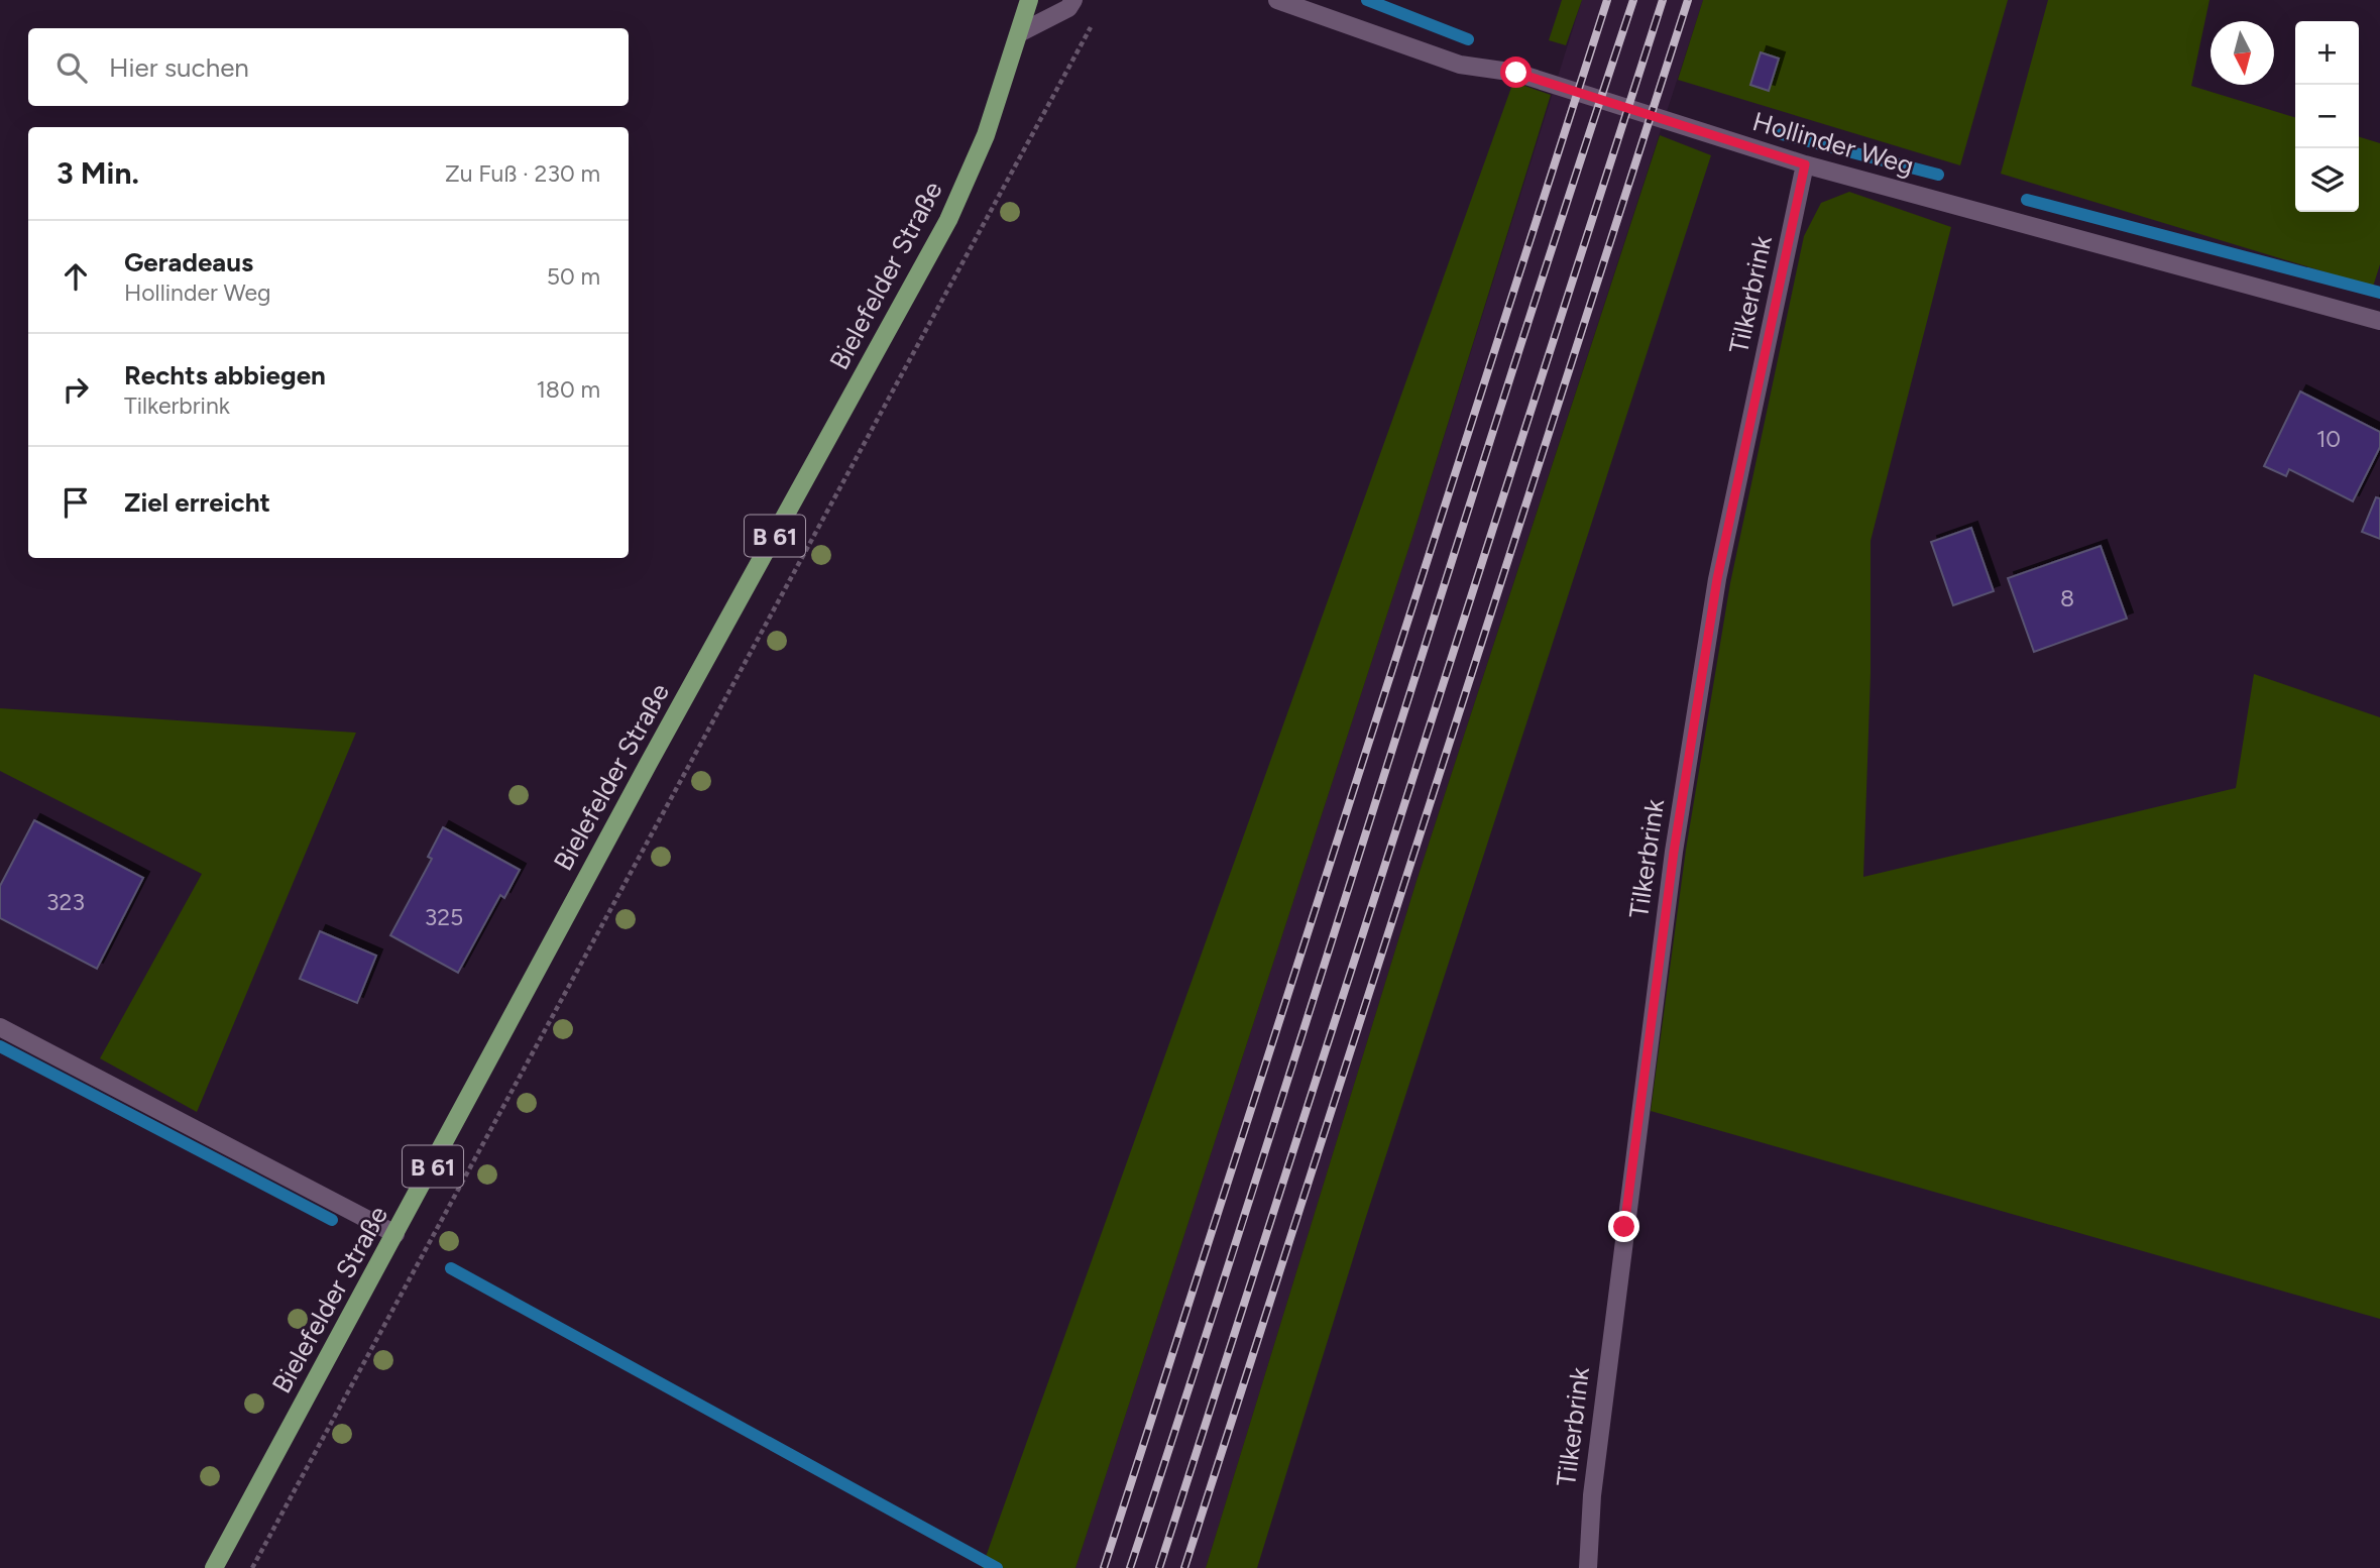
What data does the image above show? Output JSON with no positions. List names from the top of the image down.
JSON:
{
  "streets": {
    "main road": ["Bielefelder Straße", "B 61"],
    "street": ["Hollinder Weg", "Tilkerbrink"]
  },
  "crossings": [
    ["Hollinder Weg", "Tilkerbrink"]
  ],
  "house_numbers": [
    "10",
    "8",
    "323",
    "325"
  ],
  "north": "bottom",
  "page": {
    "map_buttons": ["+", "−"],
    "search": "Hier suchen",
    "heading": ["3 Min.", "Zu Fuß · 230 m"],
    "list": [
      ["Geradeaus", "Hollinder Weg", "50 m"],
      ["Rechts abbiegen", "Tilkerbrink", "180 m"],
      "Ziel erreicht"
    ]
  }
}
